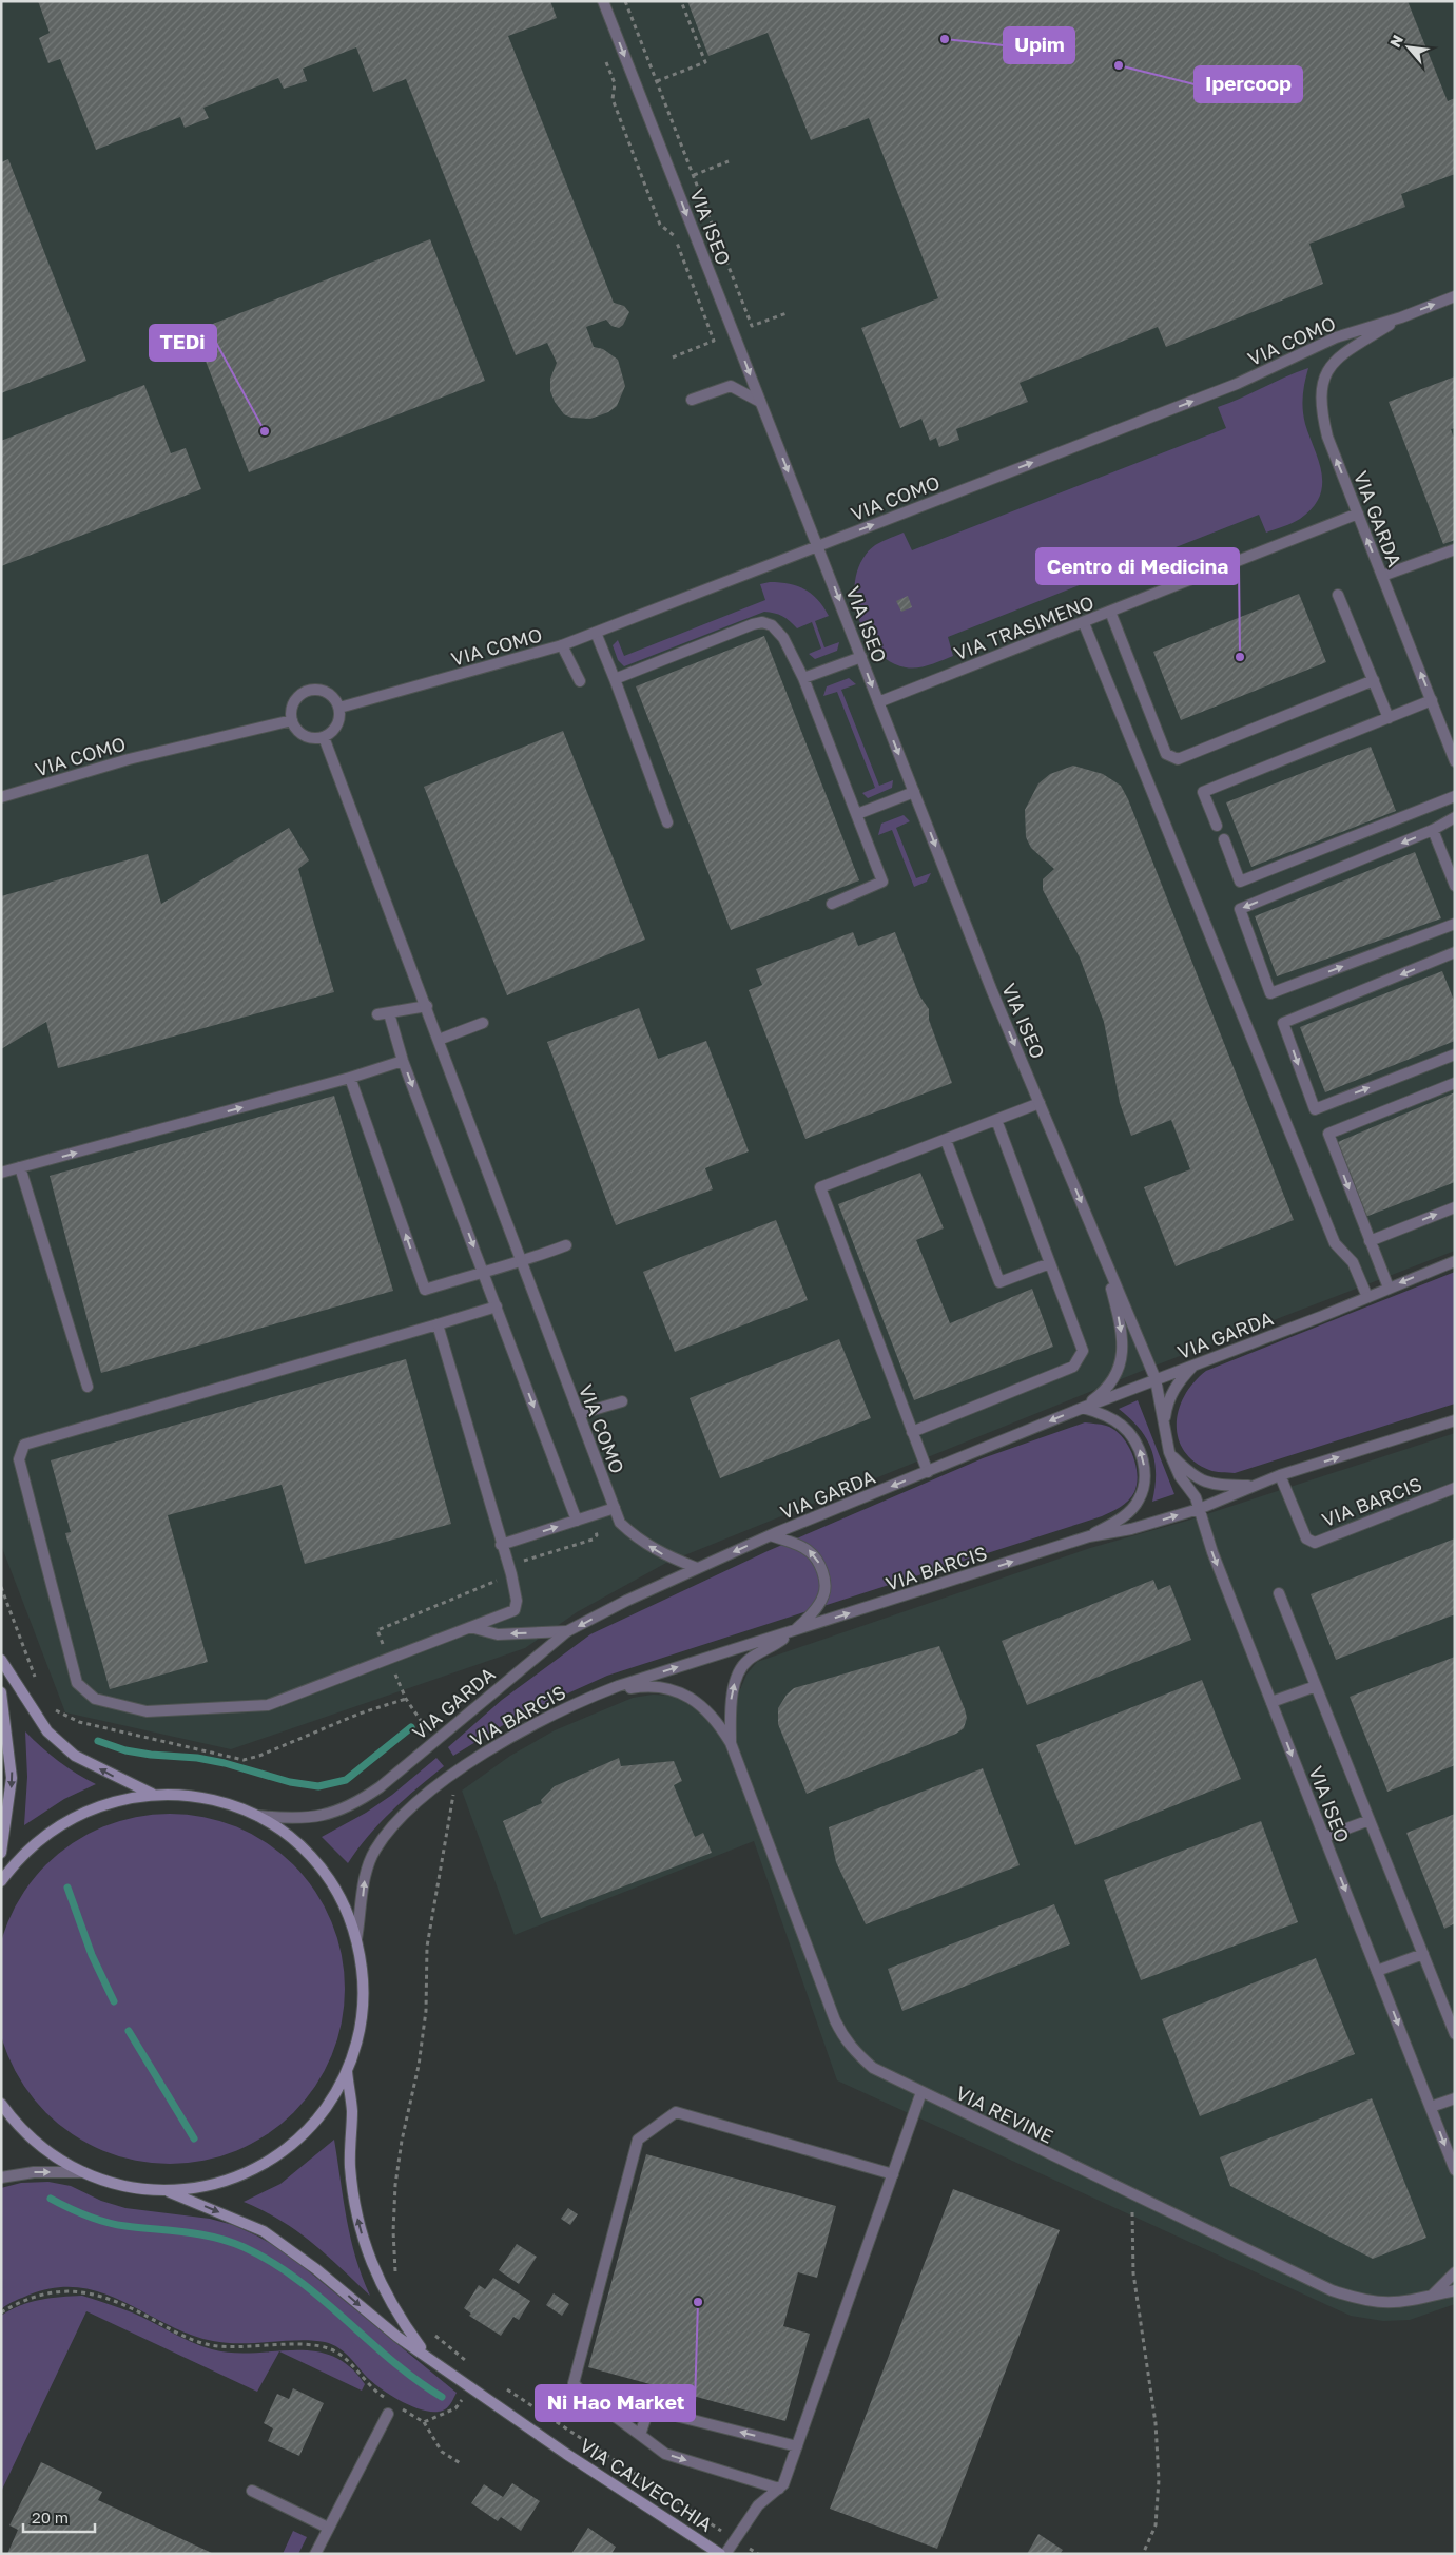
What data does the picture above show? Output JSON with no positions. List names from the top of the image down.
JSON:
{
  "streets": {
    "main road": ["VIA CALVECCHIA"],
    "street": [
      "VIA ISEO",
      "VIA COMO",
      "VIA GARDA",
      "VIA TRASIMENO",
      "VIA BARCIS",
      "VIA REVINE"
    ]
  },
  "crossings": [
    ["VIA ISEO", "VIA COMO"],
    ["VIA ISEO", "VIA GARDA"],
    ["VIA ISEO", "VIA TRASIMENO"],
    ["VIA ISEO", "VIA BARCIS"],
    ["VIA COMO", "VIA GARDA"],
    ["VIA GARDA", "VIA TRASIMENO"],
    ["VIA GARDA", "VIA BARCIS"],
    ["VIA BARCIS", "VIA REVINE"]
  ],
  "places": [
    "Upim",
    "Ipercoop",
    "TEDi",
    "Centro di Medicina",
    "Ni Hao Market"
  ],
  "scale_bar": "20 m",
  "north": "top left"
}
